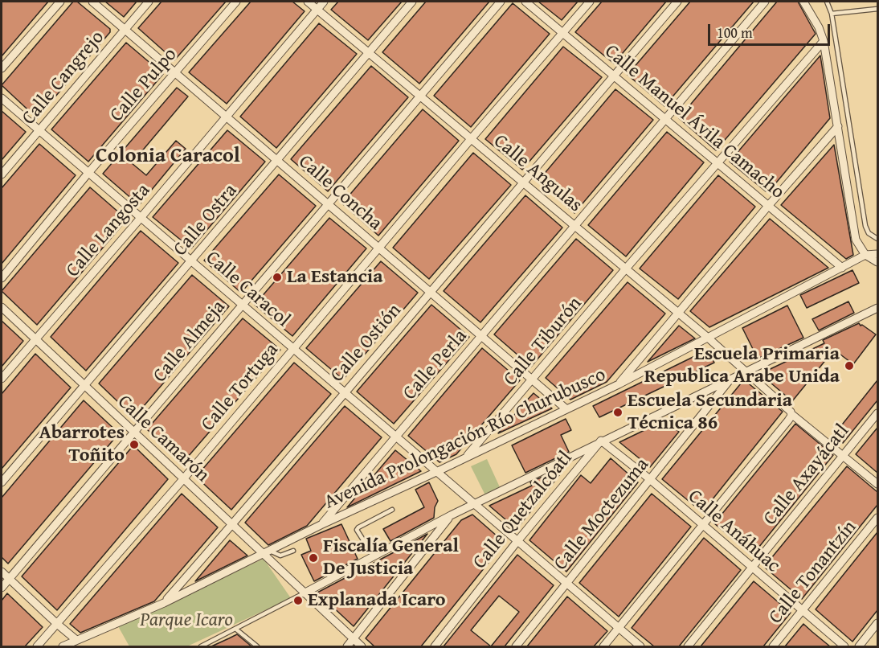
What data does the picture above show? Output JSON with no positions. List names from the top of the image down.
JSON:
{
  "streets": {
    "street": [
      "Calle Cangrejo",
      "Calle Pulpo",
      "Calle Manuel Ávila Camacho",
      "Calle Angulas",
      "Calle Concha",
      "Calle Ostra",
      "Calle Langosta",
      "Calle Caracol",
      "Calle Almeja",
      "Calle Tiburón",
      "Calle Ostión",
      "Calle Perla",
      "Calle Tortuga",
      "Calle Camarón",
      "Avenida Prolongación Río Churubusco",
      "Calle Axayácatl",
      "Calle Quetzalcóatl",
      "Calle Moctezuma",
      "Calle Anáhuac",
      "Calle Tonantzín"
    ]
  },
  "crossings": [
    ["Calle Cangrejo", "Calle Concha"],
    ["Calle Cangrejo", "Calle Caracol"],
    ["Calle Pulpo", "Calle Concha"],
    ["Calle Pulpo", "Calle Caracol"],
    ["Calle Manuel Ávila Camacho", "Calle Tiburón"],
    ["Calle Manuel Ávila Camacho", "Calle Ostión"],
    ["Calle Manuel Ávila Camacho", "Calle Perla"],
    ["Calle Manuel Ávila Camacho", "Calle Tortuga"],
    ["Calle Manuel Ávila Camacho", "Avenida Prolongación Río Churubusco"],
    ["Calle Angulas", "Calle Ostra"],
    ["Calle Angulas", "Calle Langosta"],
    ["Calle Angulas", "Calle Almeja"],
    ["Calle Angulas", "Calle Tiburón"],
    ["Calle Angulas", "Calle Ostión"],
    ["Calle Angulas", "Calle Perla"],
    ["Calle Angulas", "Calle Tortuga"],
    ["Calle Angulas", "Avenida Prolongación Río Churubusco"],
    ["Calle Angulas", "Calle Axayácatl"],
    ["Calle Concha", "Calle Ostra"],
    ["Calle Concha", "Calle Langosta"],
    ["Calle Concha", "Calle Almeja"],
    ["Calle Concha", "Calle Tiburón"],
    ["Calle Concha", "Calle Ostión"],
    ["Calle Concha", "Calle Perla"],
    ["Calle Concha", "Calle Tortuga"],
    ["Calle Concha", "Avenida Prolongación Río Churubusco"],
    ["Calle Ostra", "Calle Caracol"],
    ["Calle Ostra", "Calle Camarón"],
    ["Calle Langosta", "Calle Caracol"],
    ["Calle Langosta", "Calle Camarón"],
    ["Calle Caracol", "Calle Almeja"],
    ["Calle Caracol", "Calle Ostión"],
    ["Calle Caracol", "Calle Perla"],
    ["Calle Caracol", "Calle Tortuga"],
    ["Calle Caracol", "Avenida Prolongación Río Churubusco"],
    ["Calle Caracol", "Calle Quetzalcóatl"],
    ["Calle Caracol", "Calle Moctezuma"],
    ["Calle Almeja", "Calle Camarón"],
    ["Calle Tiburón", "Avenida Prolongación Río Churubusco"],
    ["Calle Ostión", "Calle Camarón"],
    ["Calle Ostión", "Avenida Prolongación Río Churubusco"],
    ["Calle Perla", "Avenida Prolongación Río Churubusco"],
    ["Calle Tortuga", "Calle Camarón"],
    ["Calle Camarón", "Avenida Prolongación Río Churubusco"],
    ["Calle Axayácatl", "Calle Anáhuac"],
    ["Calle Quetzalcóatl", "Calle Anáhuac"],
    ["Calle Moctezuma", "Calle Anáhuac"],
    ["Calle Anáhuac", "Calle Tonantzín"]
  ],
  "districts": ["Colonia Caracol"],
  "parks": ["Parque Icaro"],
  "places": [
    "La Estancia",
    "Escuela Primaria Republica Arabe Unida",
    "Escuela Secundaria Técnica 86",
    "Abarrotes Toñito",
    "Fiscalía General De Justicia",
    "Explanada Icaro"
  ],
  "scale_bar": "100 m"
}
